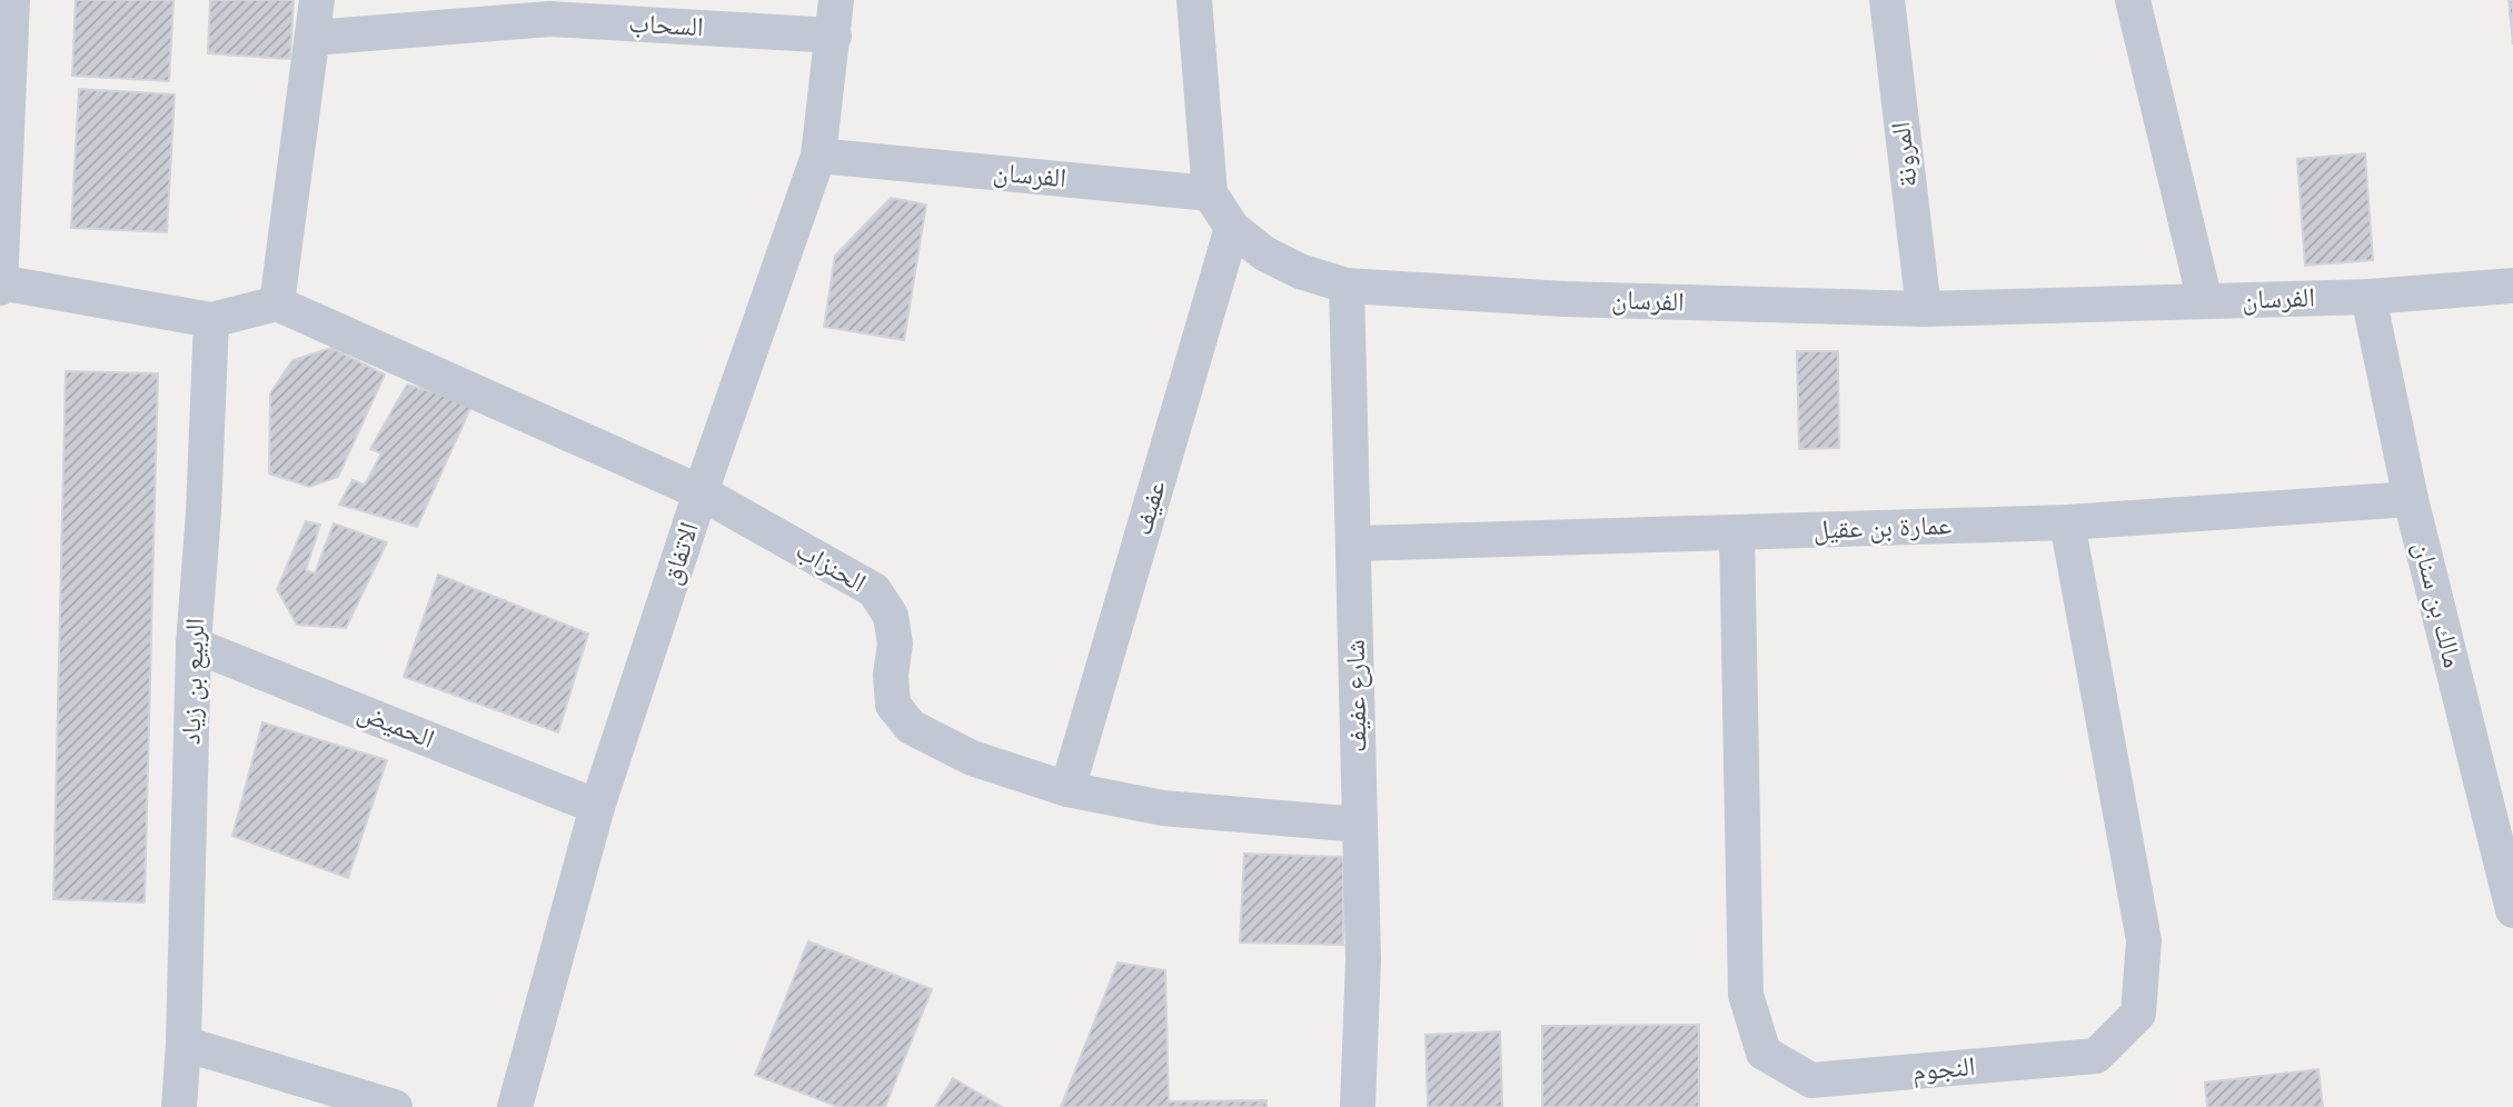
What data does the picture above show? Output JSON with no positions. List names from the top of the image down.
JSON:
{
  "streets": {
    "street": [
      "السحاب",
      "المرونة",
      "الفرسان",
      "عفيف",
      "عمارة بن عقيل",
      "الاتفاق",
      "الحنزاب",
      "مالك بن سنان",
      "الربيع بن زياد",
      "شارع عفيف",
      "الحميض",
      "النجوم"
    ]
  },
  "crossings": [
    ["السحاب", "الاتفاق"],
    ["المرونة", "الفرسان"],
    ["الفرسان", "عفيف"],
    ["الفرسان", "الاتفاق"],
    ["الفرسان", "مالك بن سنان"],
    ["الفرسان", "شارع عفيف"],
    ["عفيف", "الحنزاب"],
    ["عمارة بن عقيل", "مالك بن سنان"],
    ["عمارة بن عقيل", "شارع عفيف"],
    ["عمارة بن عقيل", "النجوم"],
    ["الاتفاق", "الحنزاب"],
    ["الاتفاق", "الحميض"],
    ["الحنزاب", "شارع عفيف"],
    ["الربيع بن زياد", "الحميض"]
  ]
}
